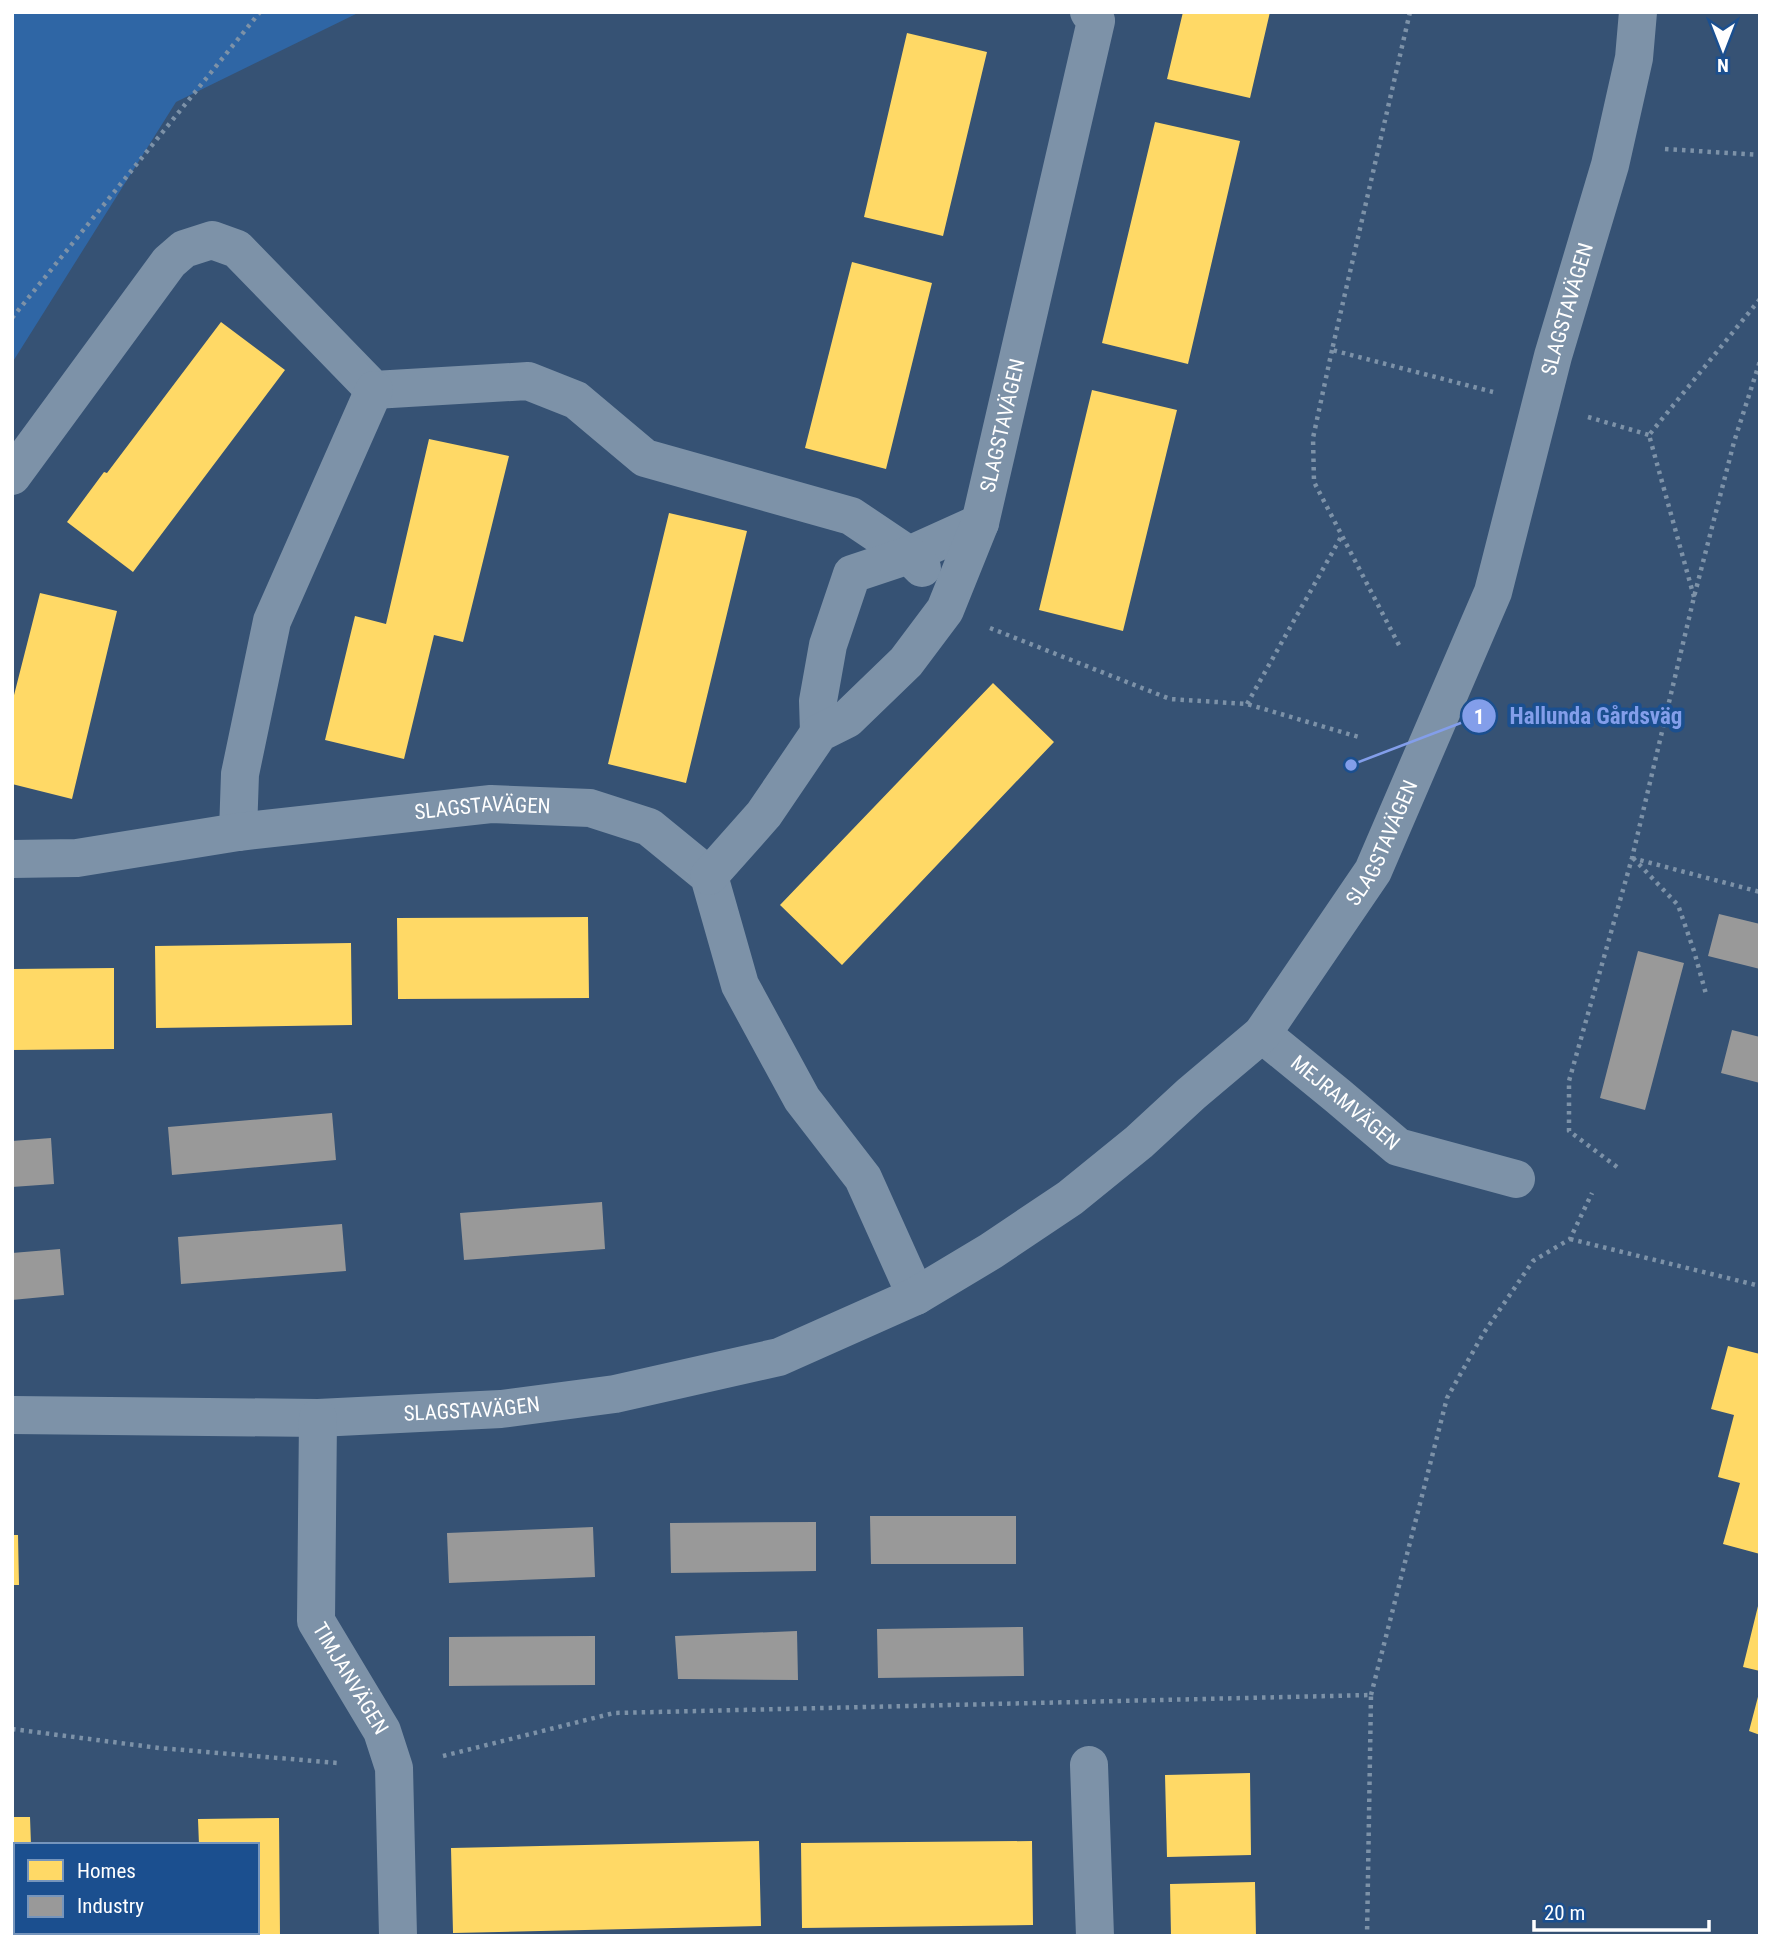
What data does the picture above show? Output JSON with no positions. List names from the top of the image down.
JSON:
{
  "streets": {
    "street": ["SLAGSTAVÄGEN", "MEJRAMVÄGEN", "TIMJANVÄGEN"]
  },
  "crossings": [
    ["SLAGSTAVÄGEN", "MEJRAMVÄGEN"],
    ["SLAGSTAVÄGEN", "TIMJANVÄGEN"]
  ],
  "places": ["Hallunda Gårdsväg"],
  "legend": ["Homes", "Industry"],
  "scale_bar": "20 m",
  "north": "bottom"
}
